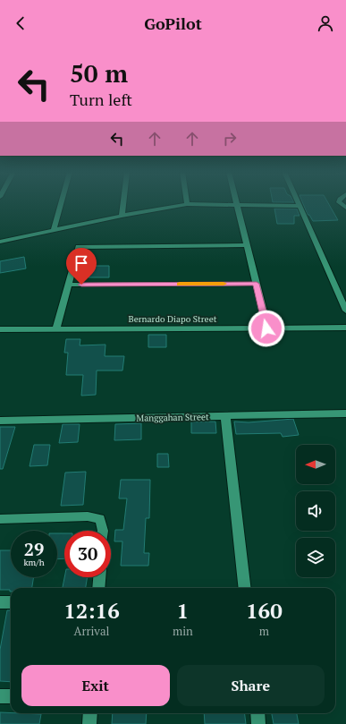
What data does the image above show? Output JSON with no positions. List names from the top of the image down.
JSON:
{
  "streets": {
    "street": ["Bernardo Diapo Street", "Manggahan Street"]
  },
  "north": "left",
  "page": {
    "header": "GoPilot",
    "turn": ["50 m", "Turn left"],
    "speed": "29 km/h",
    "limit": "30",
    "eta": [
      "12:16",
      "Arrival",
      "1",
      "min",
      "160",
      "m"
    ],
    "buttons": ["Exit", "Share"]
  }
}
